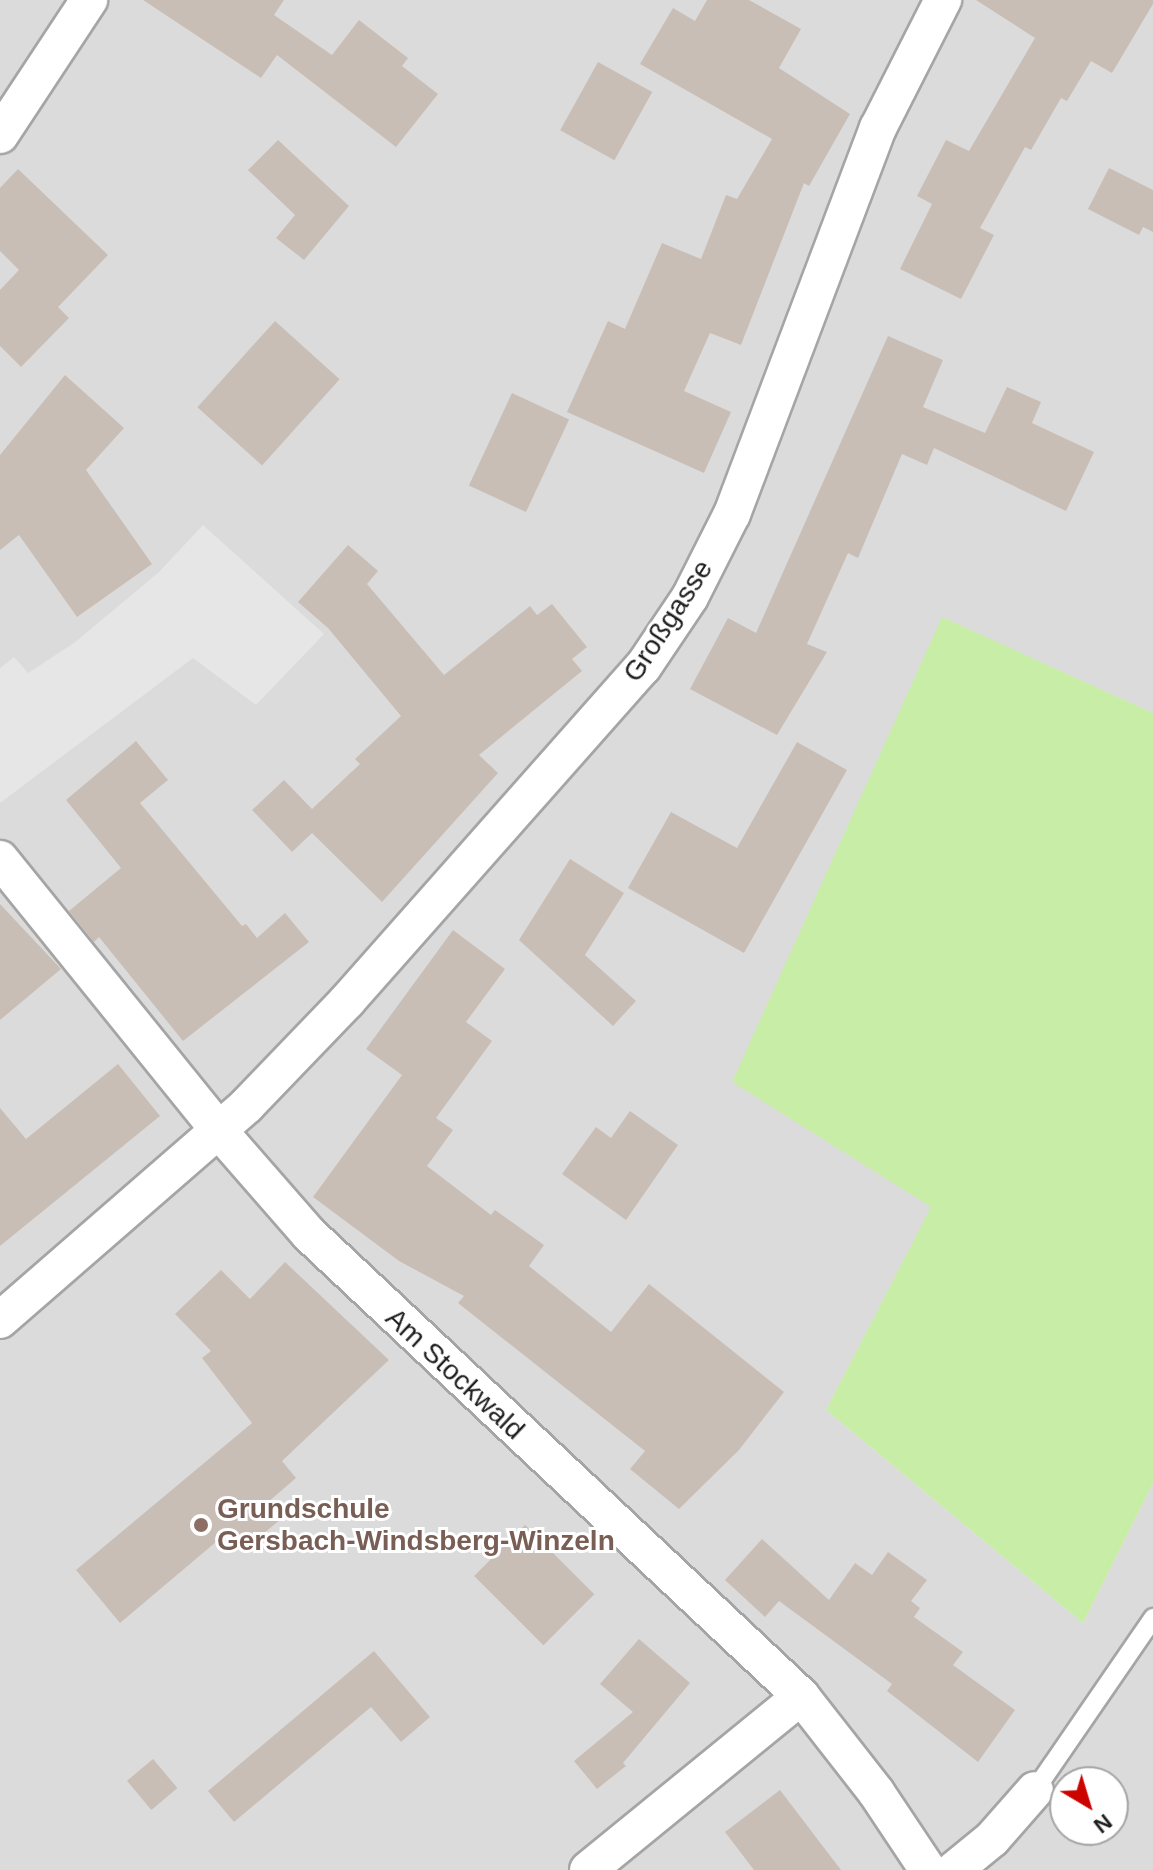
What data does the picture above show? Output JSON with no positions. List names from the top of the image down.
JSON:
{
  "streets": {
    "street": ["Großgasse", "Am Stockwald"]
  },
  "crossings": [
    ["Großgasse", "Am Stockwald"]
  ],
  "places": ["Grundschule Gersbach-Windsberg-Winzeln"],
  "north": "bottom right"
}
